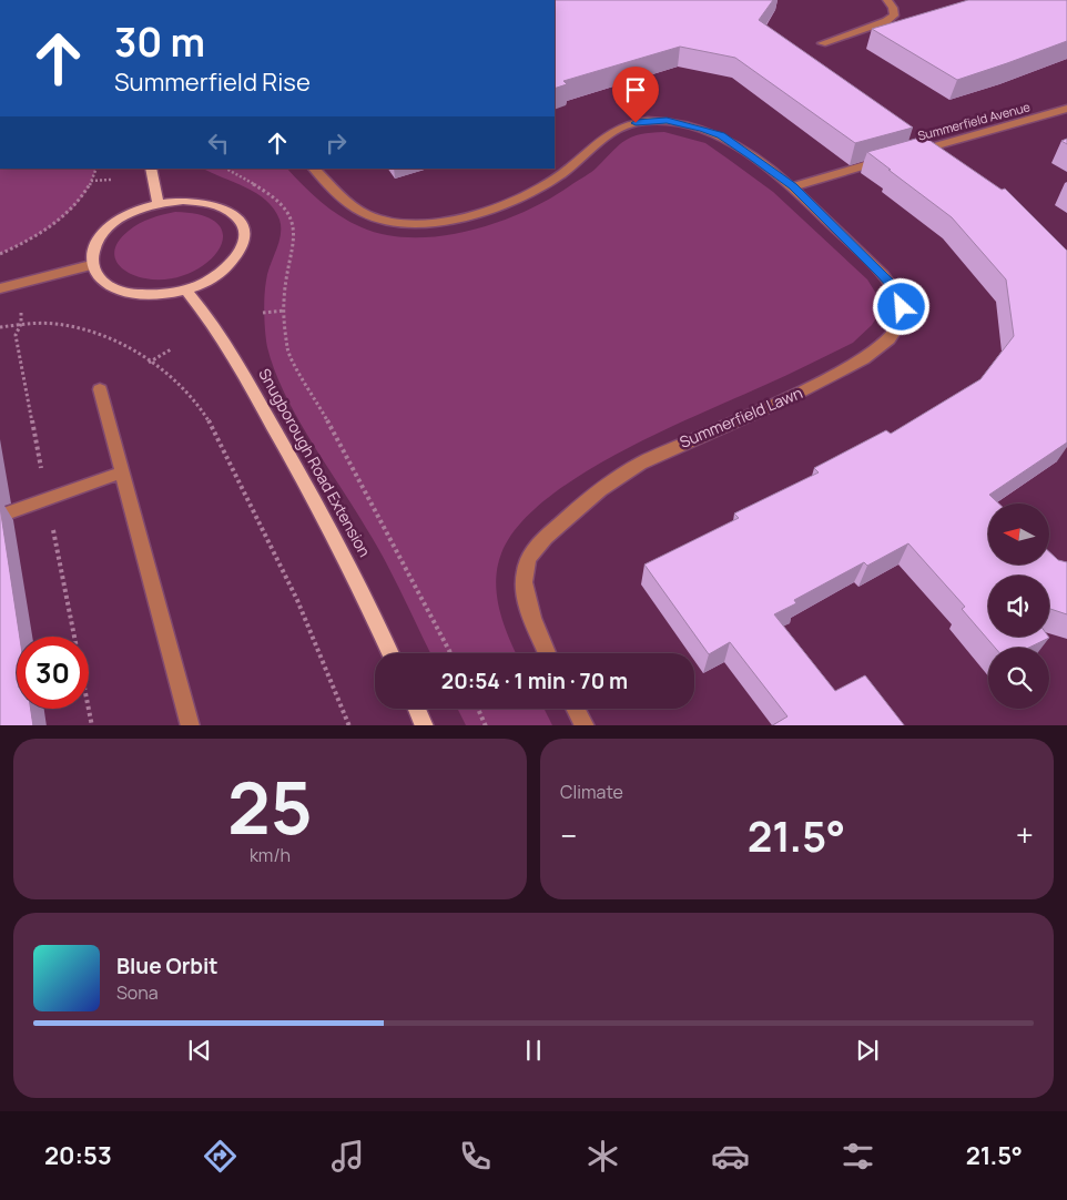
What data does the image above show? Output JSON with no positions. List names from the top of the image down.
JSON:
{
  "streets": {
    "main road": ["Snugborough Road Extension"],
    "street": ["Summerfield Avenue", "Summerfield Lawn"]
  },
  "north": "left",
  "page": {
    "turn": ["30 m", "Summerfield Rise"],
    "limit": "30",
    "trip": "20:54 · 1 min · 70 m",
    "tile": [
      ["25", "km/h"],
      "Climate"
    ],
    "heat": ["−", "21.5°", "+"],
    "song": ["Blue Orbit", "Sona"],
    "tabs": ["20:53", "21.5°"]
  }
}
